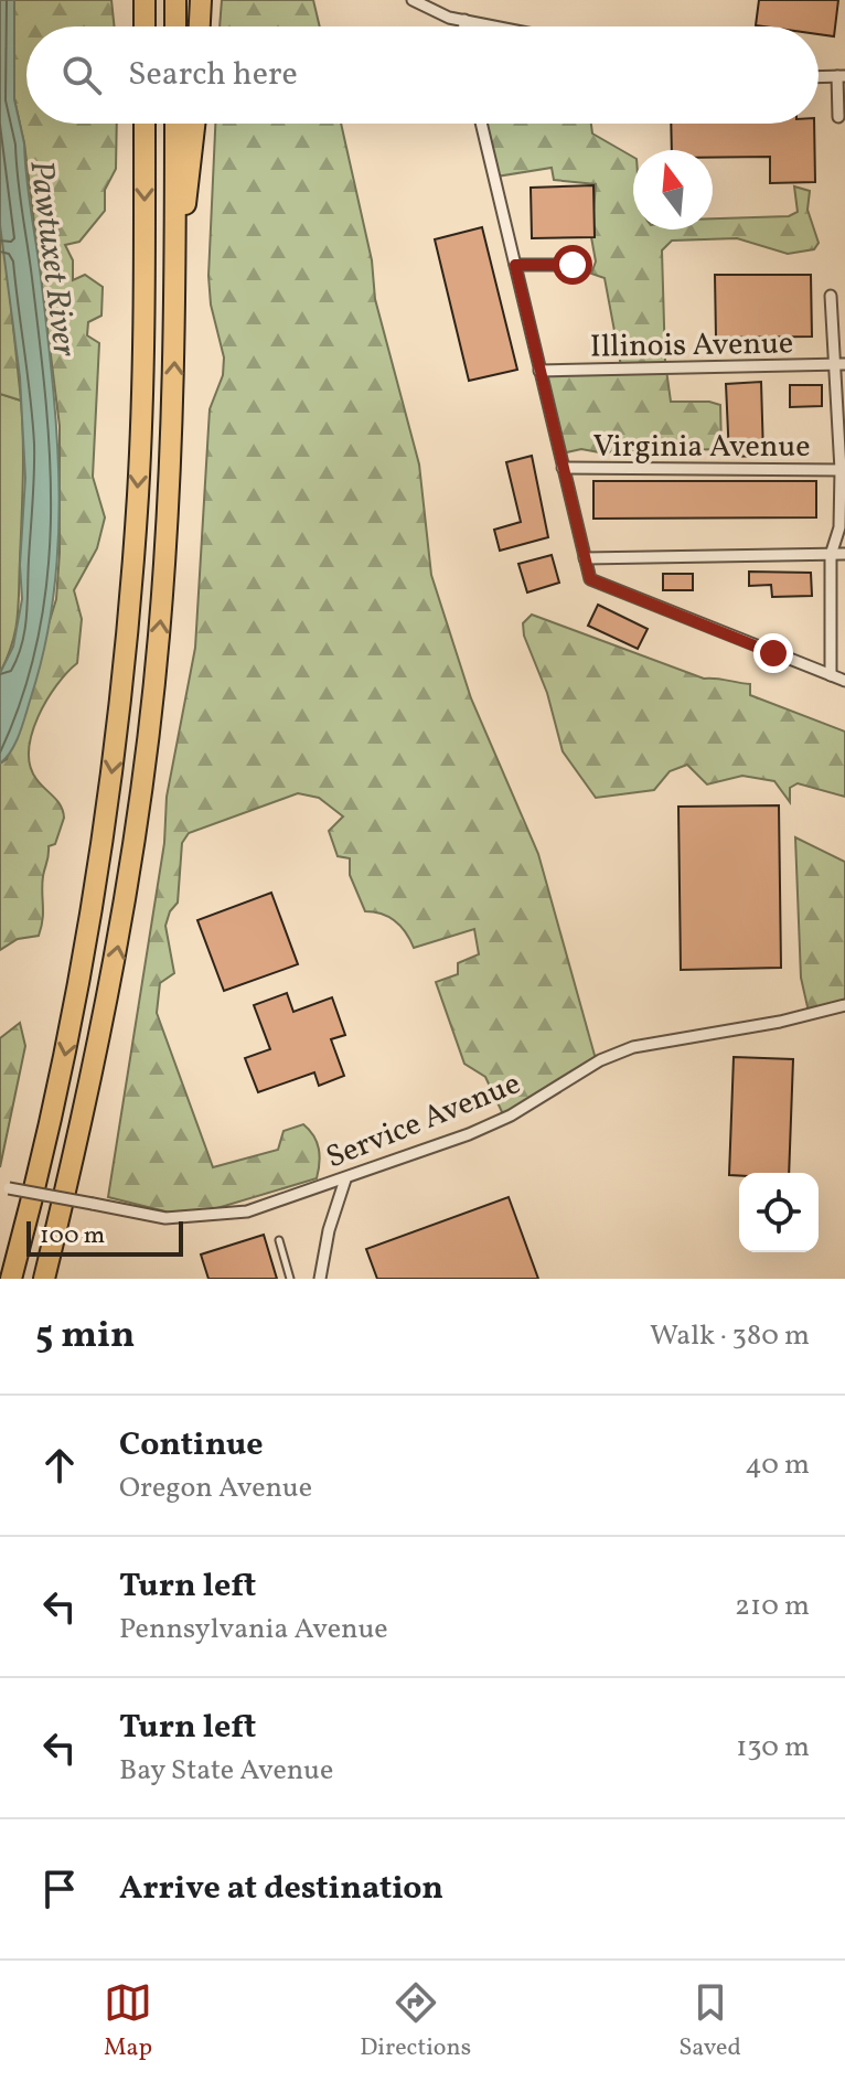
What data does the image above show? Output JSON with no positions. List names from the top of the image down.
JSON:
{
  "streets": {
    "street": ["Illinois Avenue", "Virginia Avenue", "Service Avenue"]
  },
  "water": ["Pawtuxet River"],
  "scale_bar": "100 m",
  "north": "top",
  "page": {
    "search": "Search here",
    "scale": "100 m",
    "heading": ["5 min", "Walk · 380 m"],
    "list": [
      ["Continue", "Oregon Avenue", "40 m"],
      ["Turn left", "Pennsylvania Avenue", "210 m"],
      ["Turn left", "Bay State Avenue", "130 m"],
      "Arrive at destination"
    ],
    "nav": ["Map", "Directions", "Saved"]
  }
}
